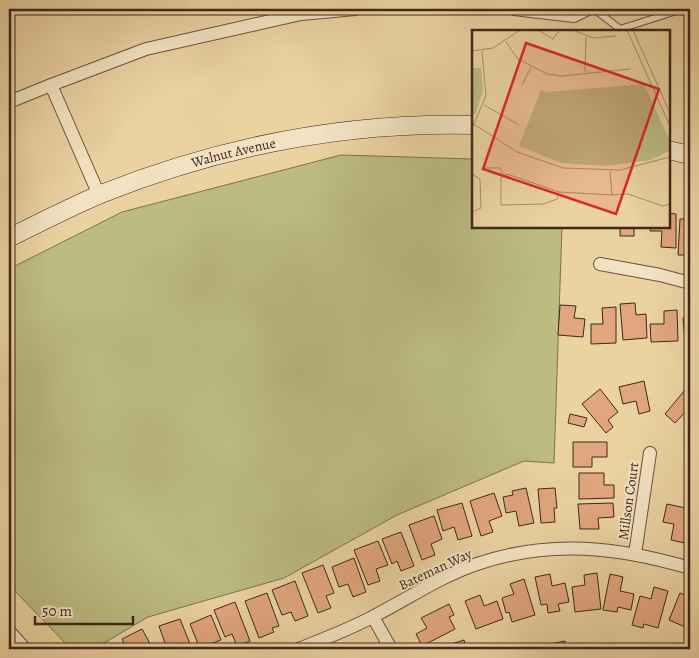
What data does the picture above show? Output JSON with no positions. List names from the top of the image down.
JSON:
{
  "streets": {
    "street": ["Walnut Avenue", "Millson Court", "Bateman Way"]
  },
  "crossings": [
    ["Millson Court", "Bateman Way"]
  ],
  "scale_bar": "50 m"
}
